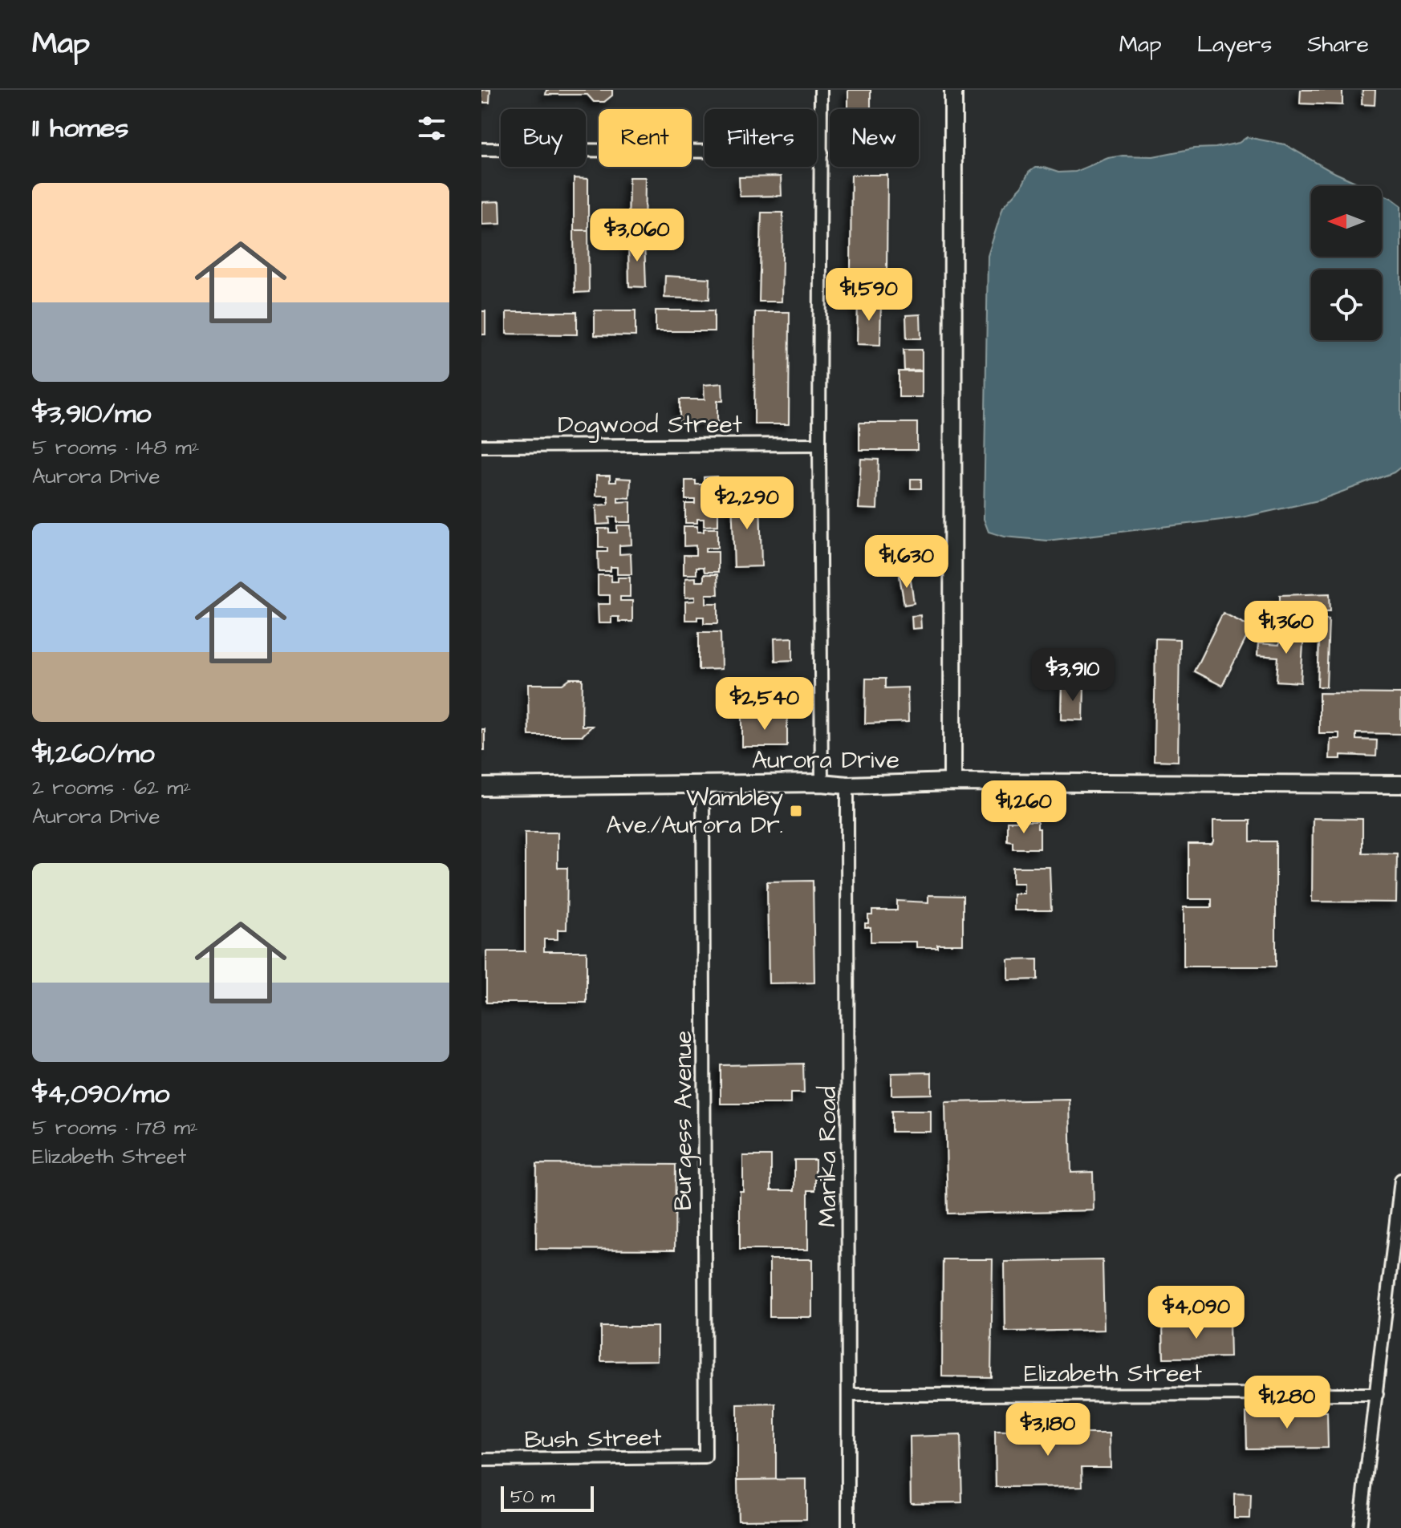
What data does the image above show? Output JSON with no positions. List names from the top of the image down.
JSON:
{
  "streets": {
    "street": [
      "Dogwood Street",
      "Aurora Drive",
      "Burgess Avenue",
      "Marika Road",
      "Elizabeth Street",
      "Bush Street"
    ]
  },
  "crossings": [
    ["Aurora Drive", "Burgess Avenue"],
    ["Aurora Drive", "Marika Road"],
    ["Burgess Avenue", "Bush Street"],
    ["Marika Road", "Elizabeth Street"]
  ],
  "places": {
    "transit": ["Wambley Ave./Aurora Dr."]
  },
  "scale_bar": "50 m",
  "north": "left",
  "page": {
    "header": "Map",
    "nav": ["Map", "Layers", "Share"],
    "heading": "11 homes",
    "chip": [
      "Buy",
      "Rent",
      "Filters",
      "New"
    ],
    "list": [
      {
        "name": "$3,910/mo",
        "note": "5 rooms · 148 m² · Aurora Drive"
      },
      {
        "name": "$1,260/mo",
        "note": "2 rooms · 62 m² · Aurora Drive"
      },
      {
        "name": "$4,090/mo",
        "note": "5 rooms · 178 m² · Elizabeth Street"
      }
    ],
    "price": [
      "$3,060",
      "$1,590",
      "$2,290",
      "$1,630",
      "$1,360",
      "$3,910",
      "$2,540",
      "$1,260",
      "$4,090",
      "$1,280",
      "$3,180"
    ],
    "scale": "50 m"
  }
}
